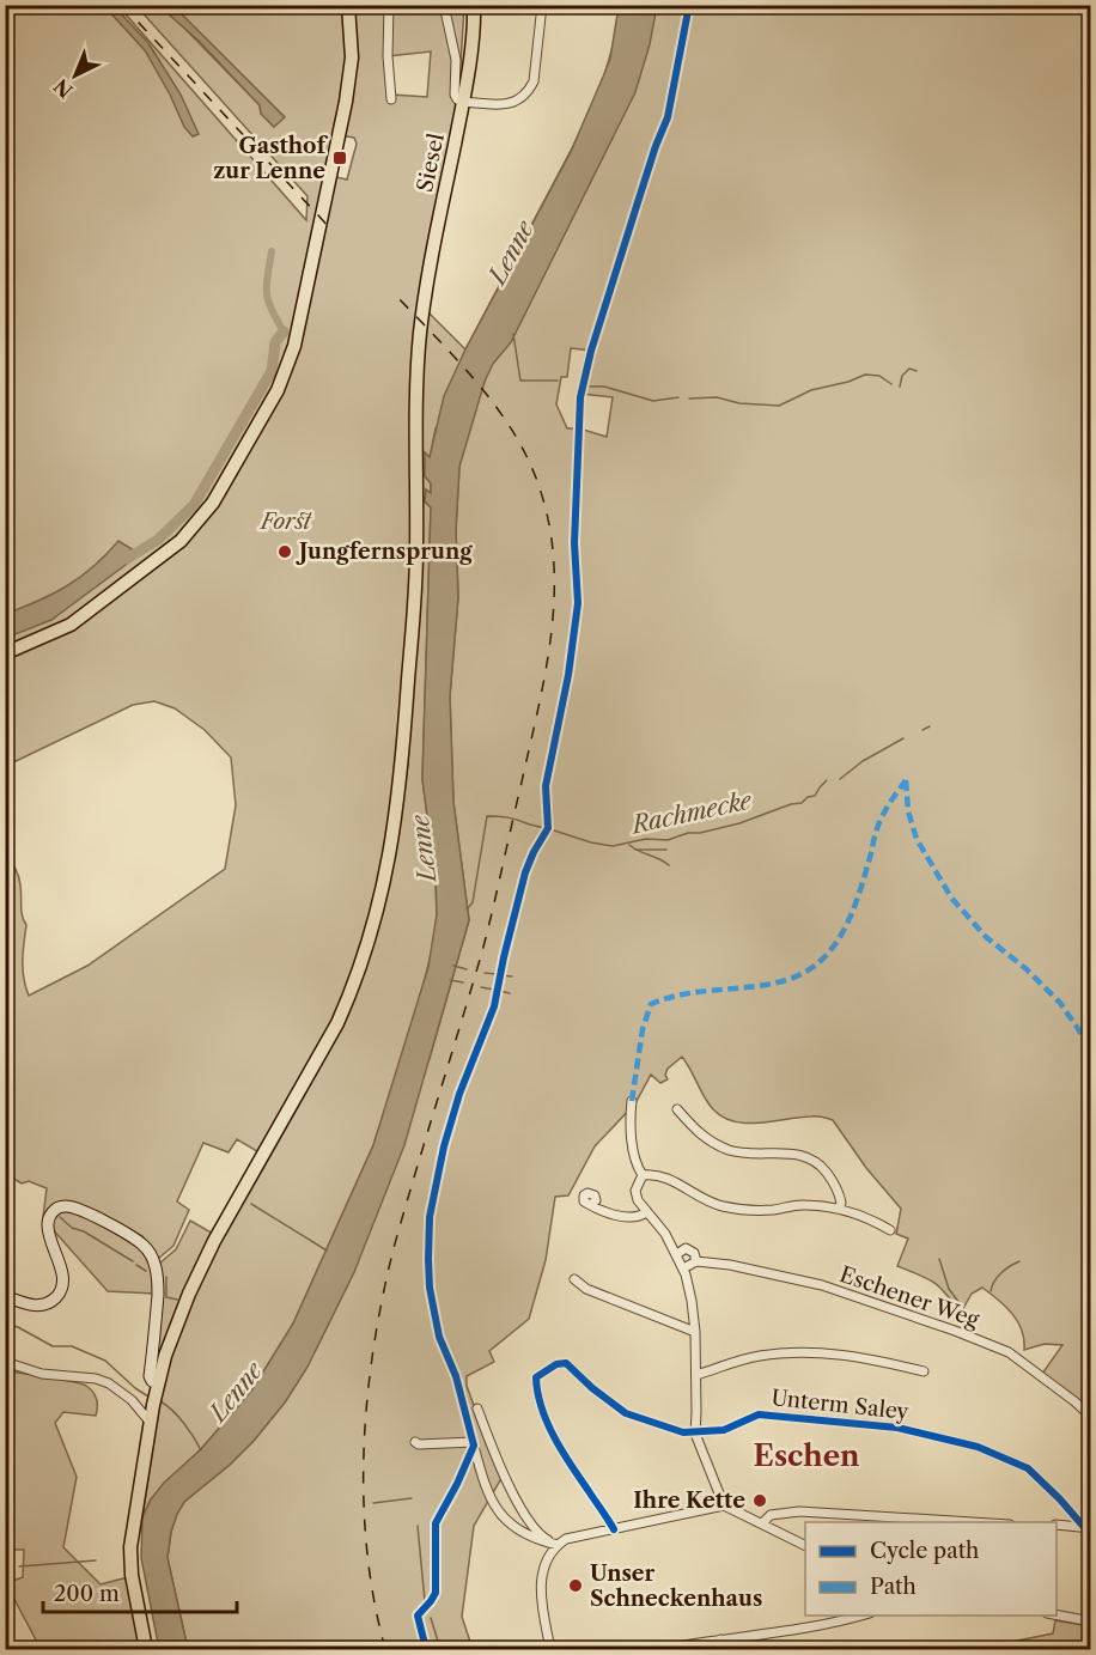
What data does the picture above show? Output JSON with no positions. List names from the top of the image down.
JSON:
{
  "streets": {
    "main road": ["Siesel"],
    "street": ["Eschener Weg", "Unterm Saley"]
  },
  "districts": ["Eschen"],
  "water": ["Lenne", "Rachmecke"],
  "parks": ["Forst"],
  "places": {
    "transit": ["Gasthof zur Lenne"],
    "other": ["Jungfernsprung", "Ihre Kette", "Unser Schneckenhaus"]
  },
  "legend": ["Cycle path", "Path"],
  "scale_bar": "200 m",
  "north": "bottom left"
}
